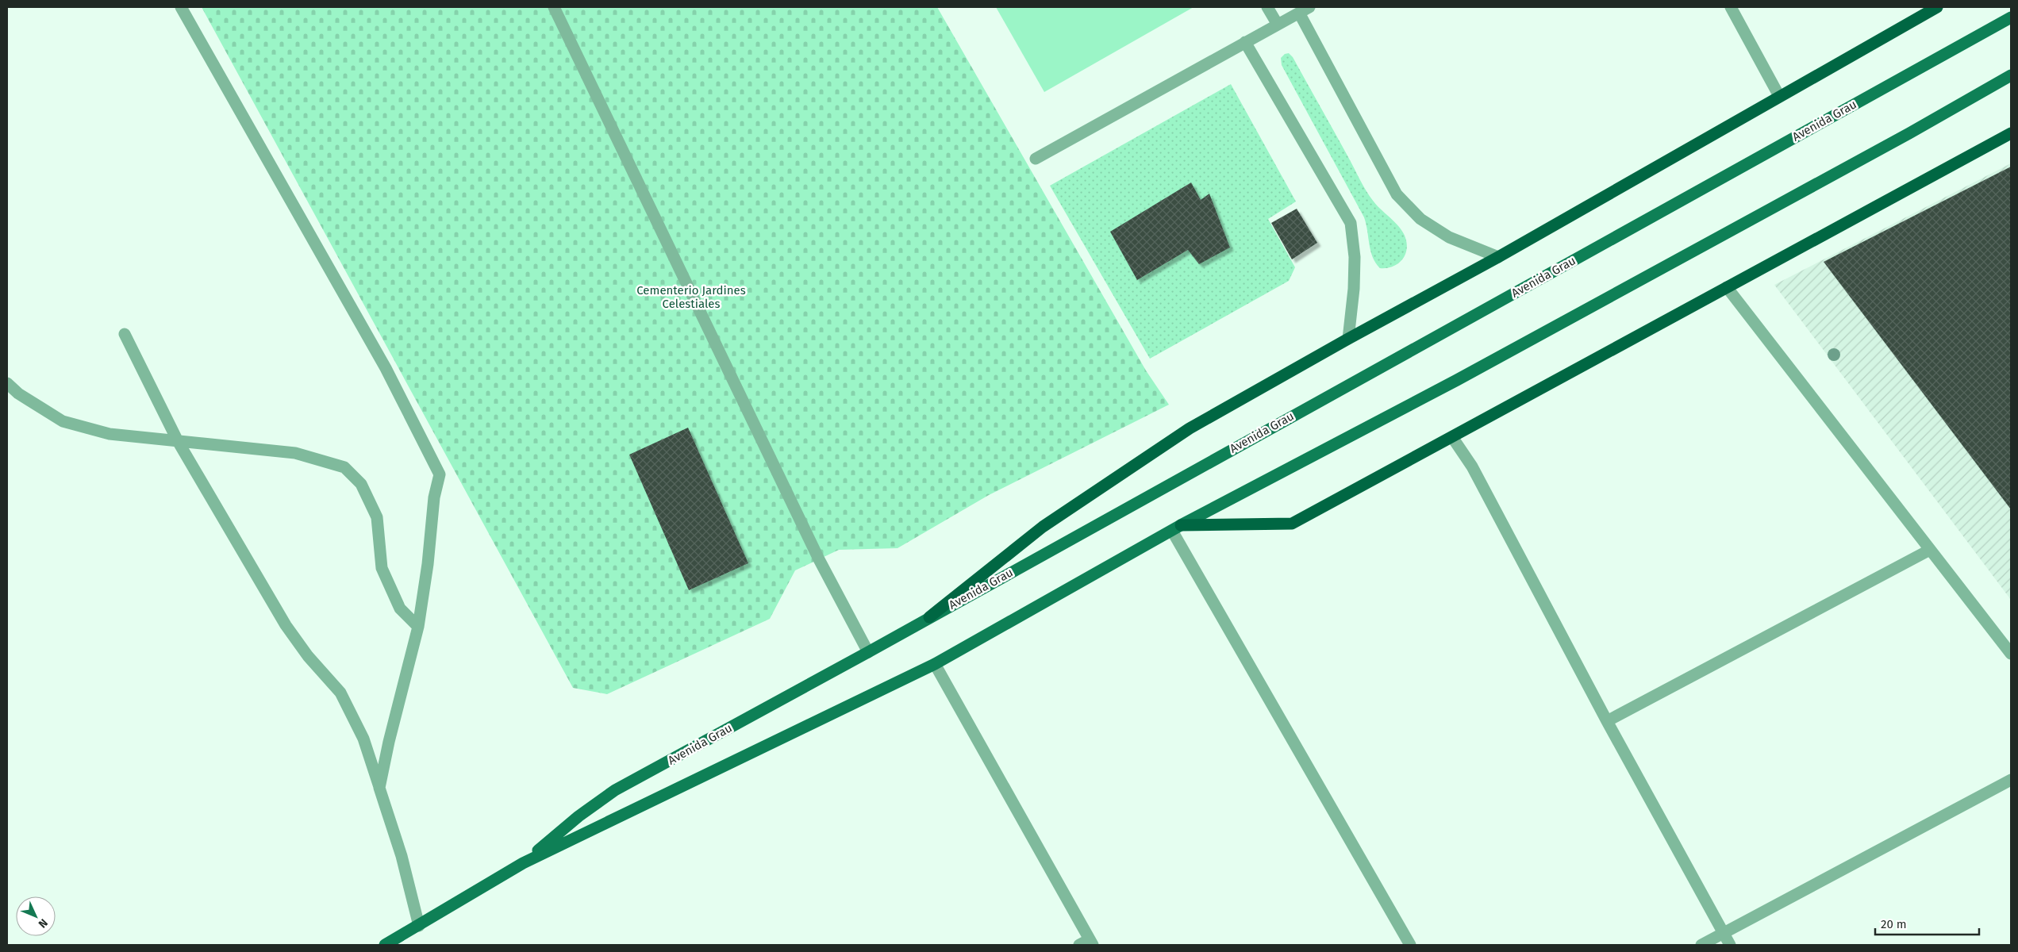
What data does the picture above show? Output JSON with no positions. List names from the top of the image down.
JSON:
{
  "streets": {
    "main road": ["Avenida Grau"]
  },
  "parks": ["Cementerio Jardines Celestiales"],
  "scale_bar": "20 m",
  "north": "bottom right"
}
